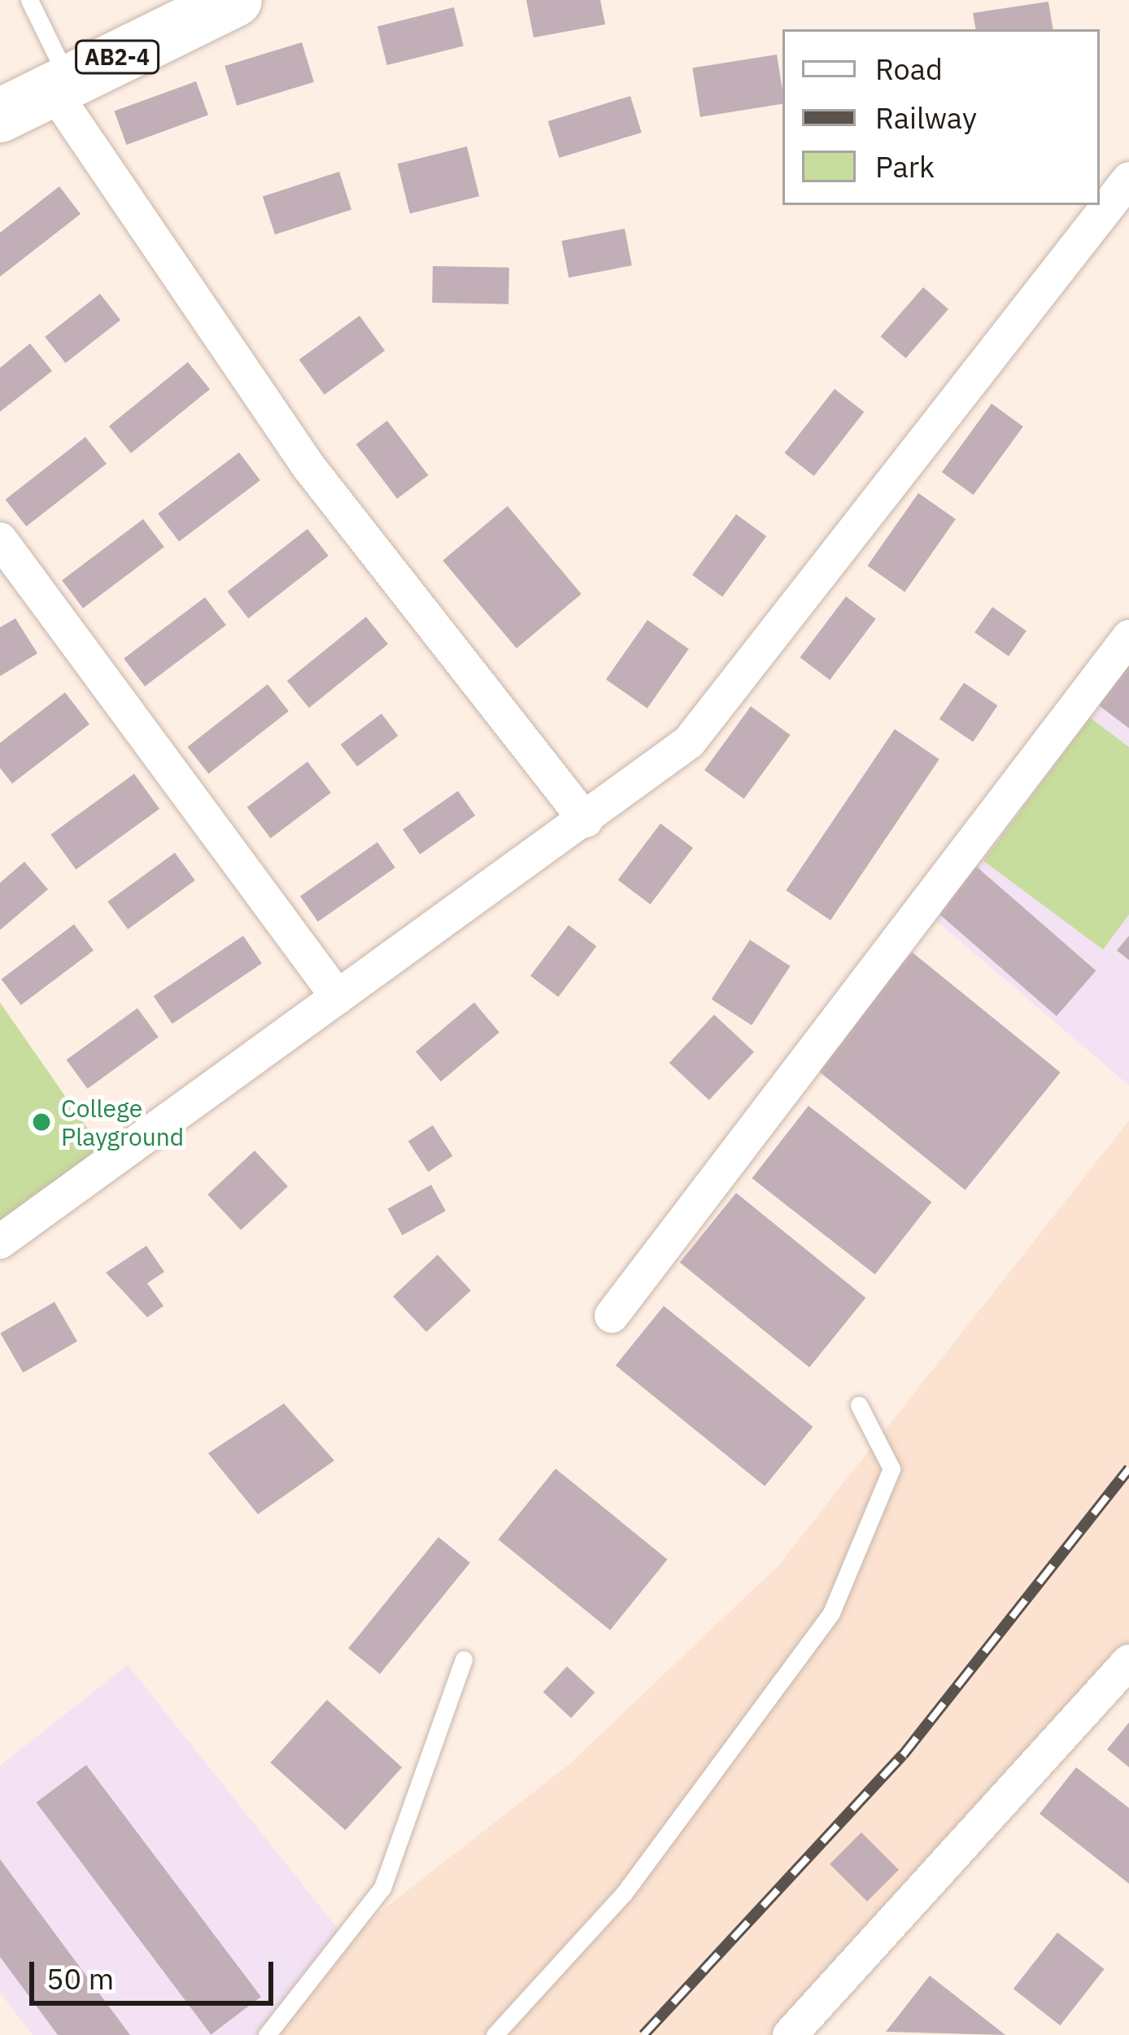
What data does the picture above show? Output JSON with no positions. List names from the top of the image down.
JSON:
{
  "streets": {
    "main road": ["AB2-4"]
  },
  "places": ["College Playground"],
  "legend": ["Road", "Railway", "Park"],
  "scale_bar": "50 m"
}
